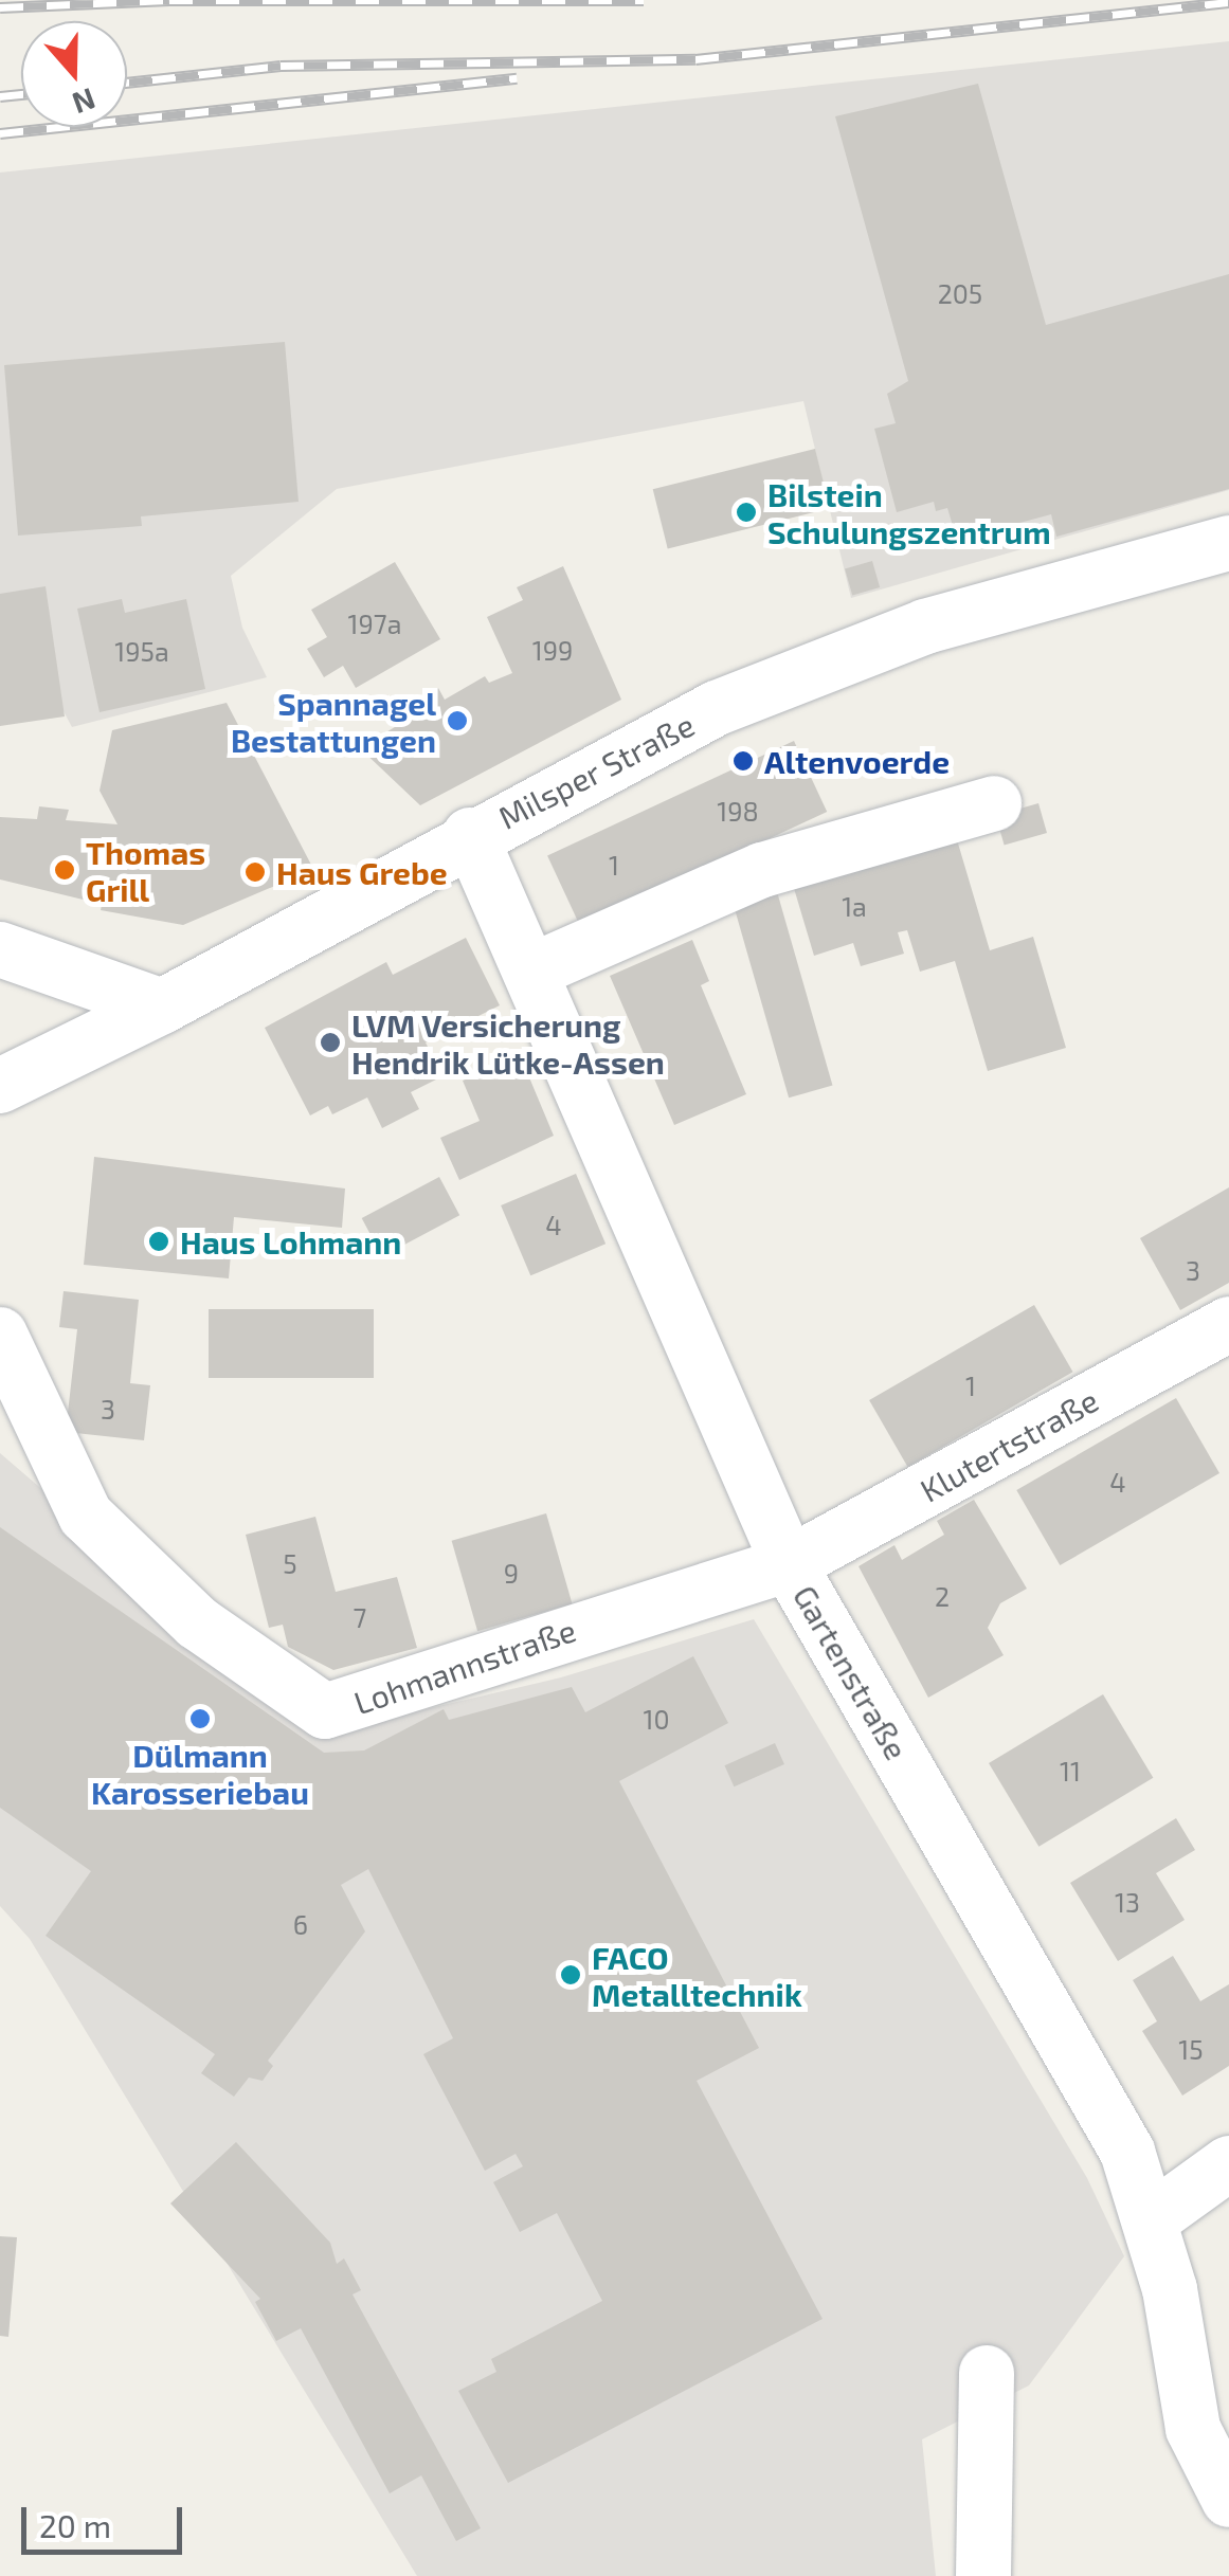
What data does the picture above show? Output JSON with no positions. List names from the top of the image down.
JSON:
{
  "streets": {
    "street": [
      "Milsper Straße",
      "Klutertstraße",
      "Lohmannstraße",
      "Gartenstraße"
    ]
  },
  "crossings": [
    ["Milsper Straße", "Gartenstraße"],
    ["Klutertstraße", "Lohmannstraße"],
    ["Klutertstraße", "Gartenstraße"],
    ["Lohmannstraße", "Gartenstraße"]
  ],
  "places": [
    "Bilstein Schulungszentrum",
    "Spannagel Bestattungen",
    "Altenvoerde",
    "Thomas Grill",
    "Haus Grebe",
    "LVM Versicherung Hendrik Lütke-Assen",
    "Haus Lohmann",
    "Dülmann Karosseriebau",
    "FACO Metalltechnik"
  ],
  "house_numbers": [
    "205",
    "197a",
    "199",
    "195a",
    "198",
    "1",
    "1a",
    "4",
    "3",
    "1",
    "3",
    "4",
    "5",
    "9",
    "2",
    "7",
    "10",
    "11",
    "13",
    "6",
    "15"
  ],
  "scale_bar": "20 m",
  "north": "bottom"
}
